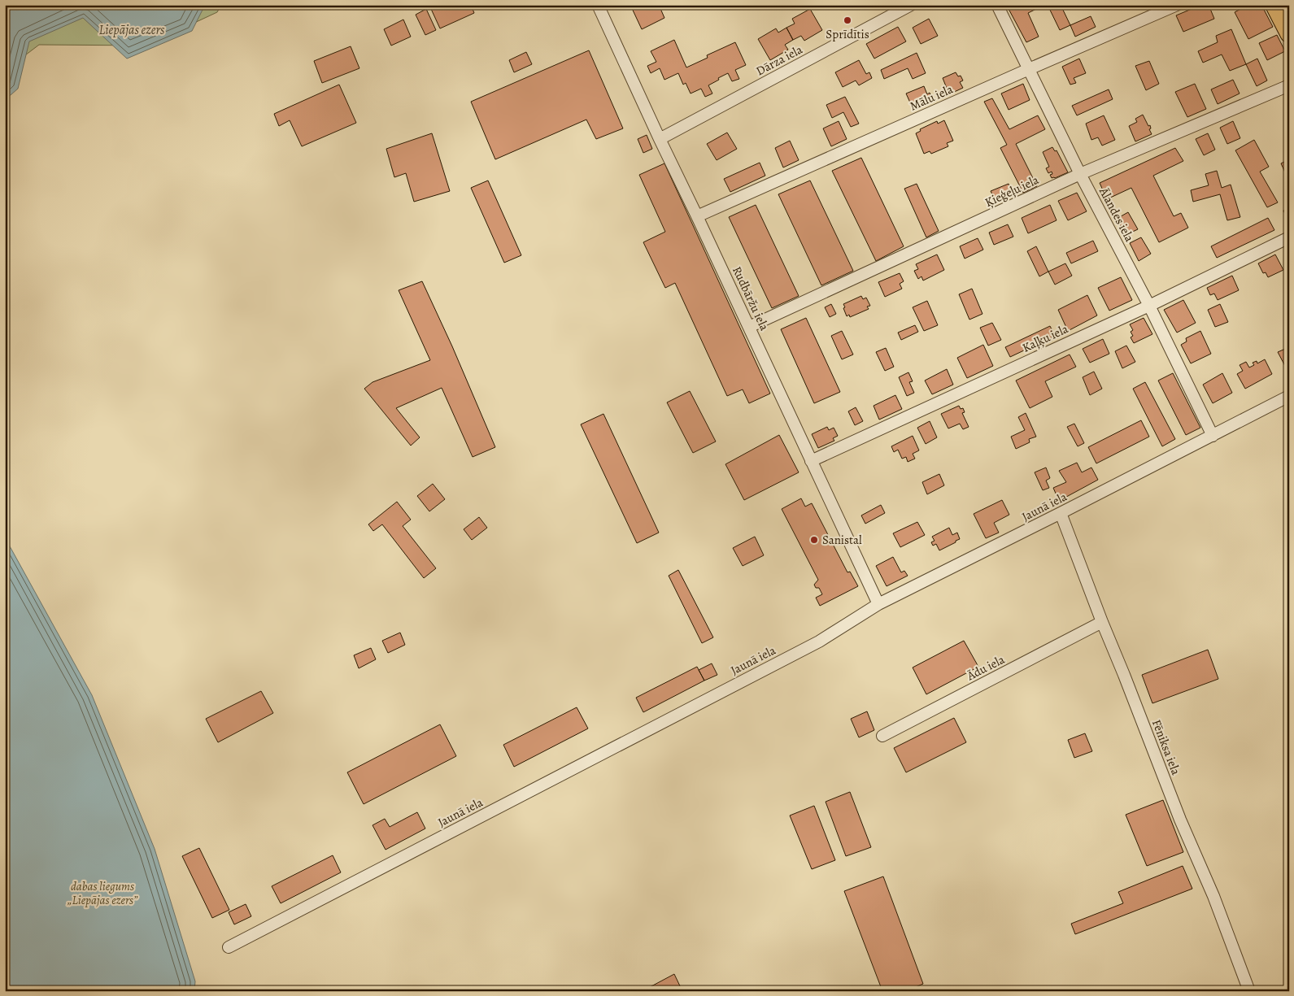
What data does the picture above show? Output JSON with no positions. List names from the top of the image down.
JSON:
{
  "streets": {
    "street": [
      "Dārza iela",
      "Mālu iela",
      "Ķieģeļu iela",
      "Ālandes iela",
      "Rudbāržu iela",
      "Kaļķu iela",
      "Jaunā iela",
      "Ādu iela",
      "Fēniksa iela"
    ]
  },
  "crossings": [
    ["Dārza iela", "Rudbāržu iela"],
    ["Mālu iela", "Ālandes iela"],
    ["Mālu iela", "Rudbāržu iela"],
    ["Ķieģeļu iela", "Ālandes iela"],
    ["Ķieģeļu iela", "Rudbāržu iela"],
    ["Ālandes iela", "Kaļķu iela"],
    ["Ālandes iela", "Jaunā iela"],
    ["Rudbāržu iela", "Kaļķu iela"],
    ["Rudbāržu iela", "Jaunā iela"],
    ["Jaunā iela", "Fēniksa iela"],
    ["Ādu iela", "Fēniksa iela"]
  ],
  "water": ["Liepājas ezers"],
  "parks": ["dabas liegums „Liepājas ezers”"],
  "places": ["Sprīdītis", "Sanistal"]
}
